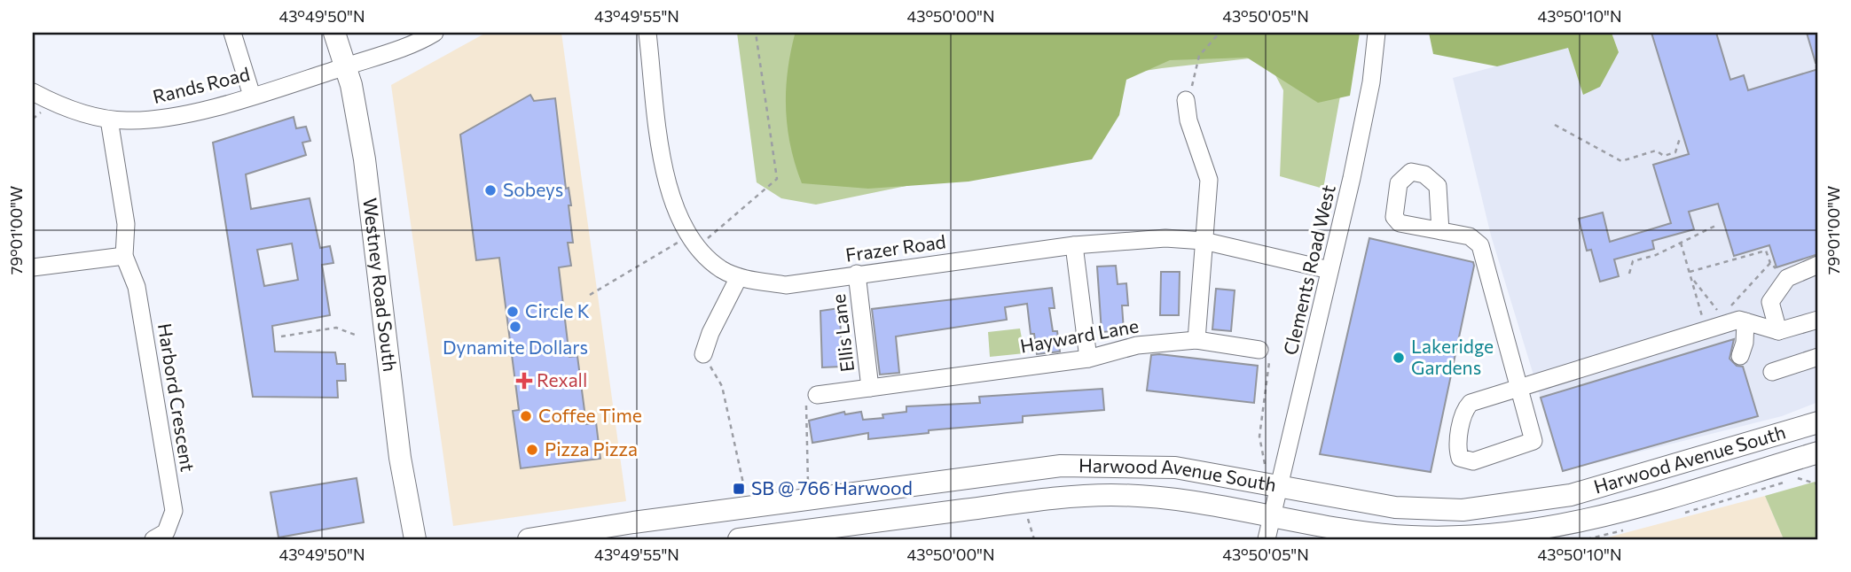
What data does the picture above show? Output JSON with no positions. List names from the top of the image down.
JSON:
{
  "streets": {
    "main road": ["Westney Road South", "Harwood Avenue South"],
    "street": [
      "Rands Road",
      "Frazer Road",
      "Clements Road West",
      "Ellis Lane",
      "Hayward Lane",
      "Harbord Crescent"
    ]
  },
  "crossings": [
    ["Rands Road", "Westney Road South"],
    ["Frazer Road", "Clements Road West"],
    ["Frazer Road", "Ellis Lane"],
    ["Clements Road West", "Harwood Avenue South"],
    ["Ellis Lane", "Hayward Lane"]
  ],
  "places": {
    "other": [
      "Sobeys",
      "Circle K",
      "Dynamite Dollars",
      "Lakeridge Gardens",
      "Coffee Time",
      "Pizza Pizza"
    ],
    "health": ["Rexall"],
    "transit": ["SB @ 766 Harwood"]
  },
  "coordinates": [
    "43°49'50\"N",
    "43°49'55\"N",
    "43°50'00\"N",
    "43°50'05\"N",
    "43°50'10\"N",
    "79°01'00\"W"
  ]
}
